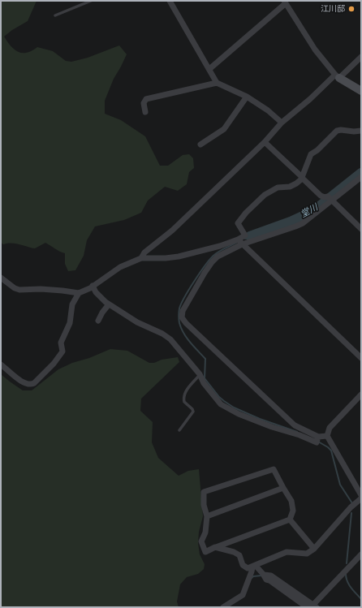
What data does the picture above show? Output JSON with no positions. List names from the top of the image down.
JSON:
{
  "water": ["堂川"],
  "places": ["江川邸"]
}
